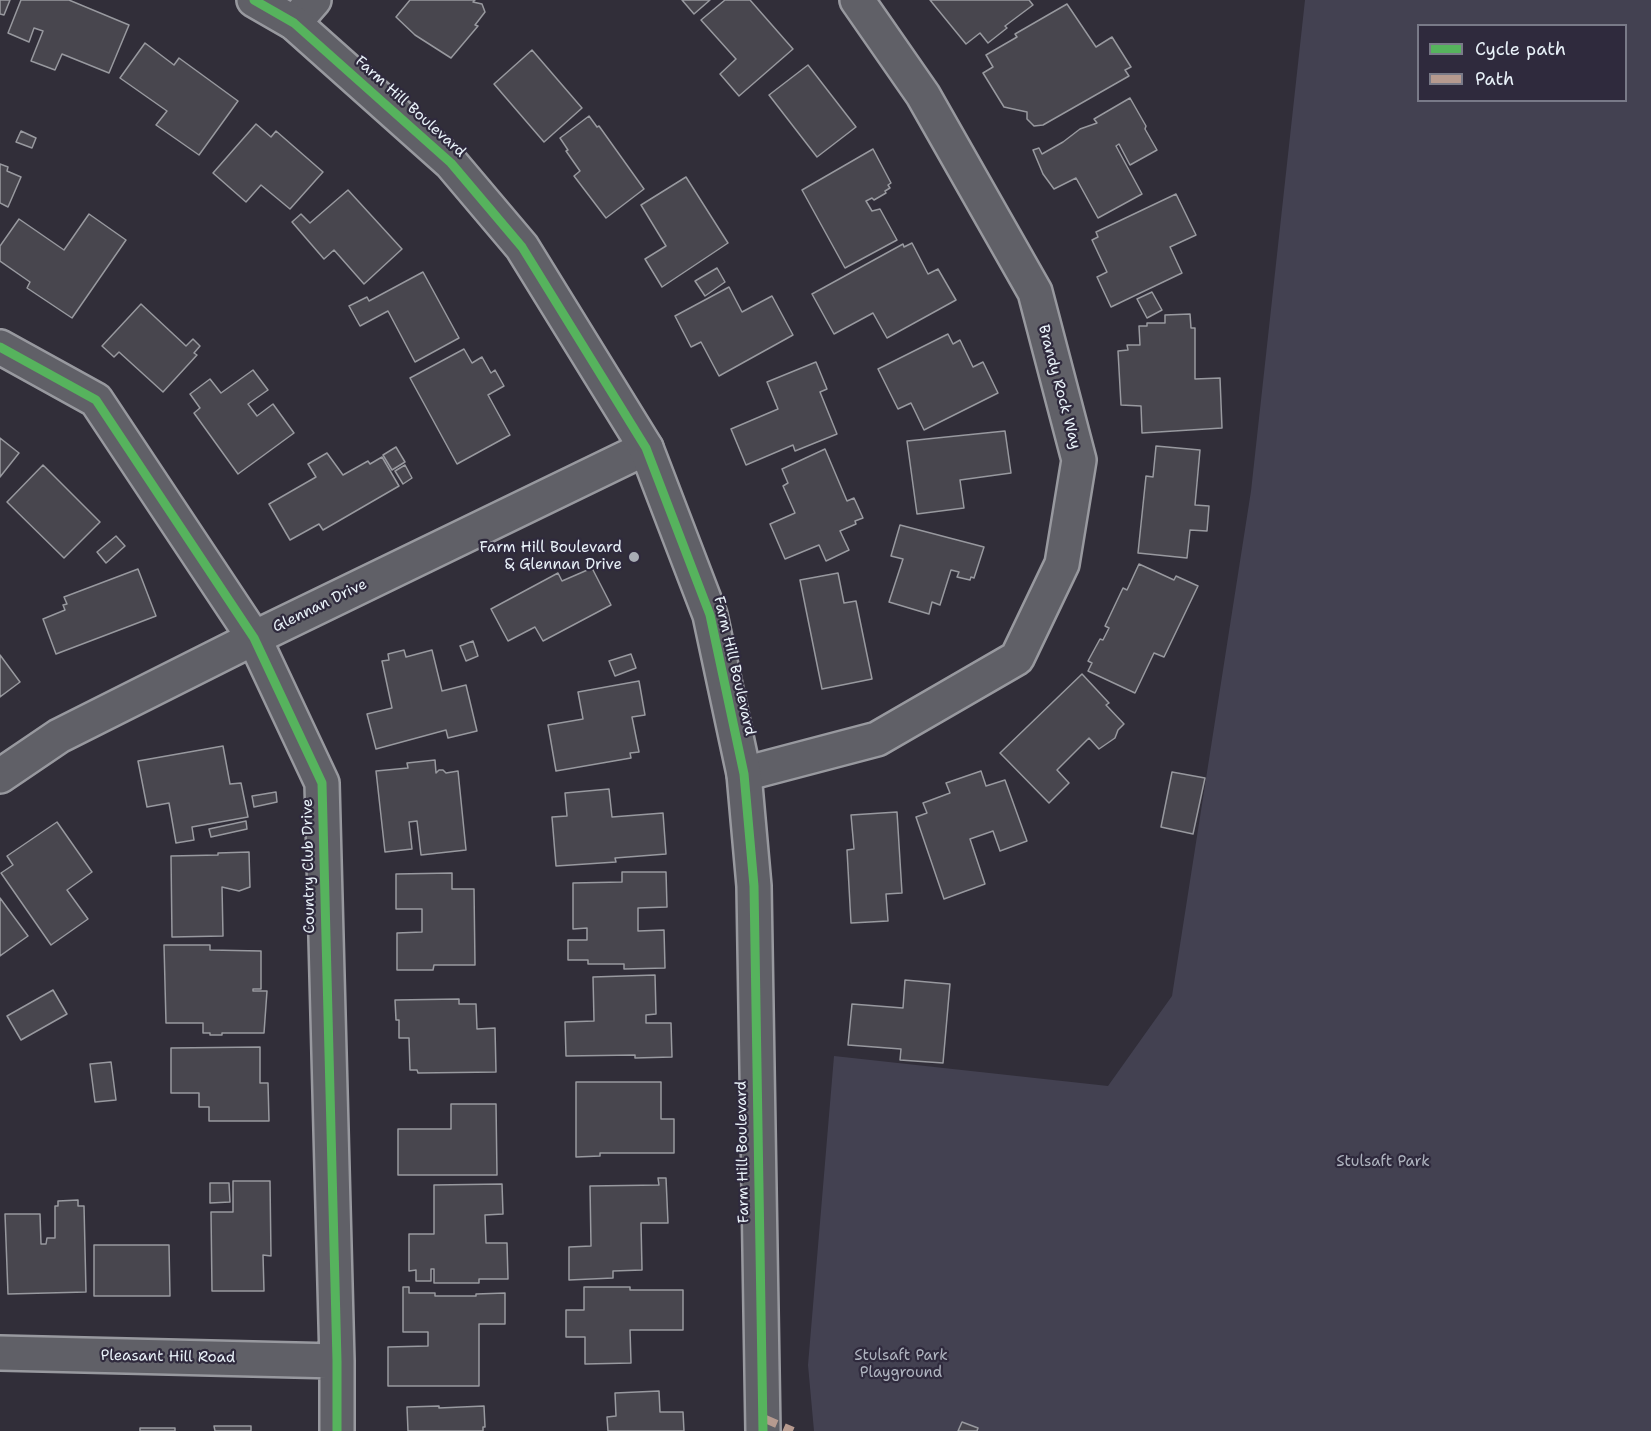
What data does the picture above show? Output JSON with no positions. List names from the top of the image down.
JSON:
{
  "streets": {
    "street": [
      "Farm Hill Boulevard",
      "Brandy Rock Way",
      "Glennan Drive",
      "Country Club Drive",
      "Pleasant Hill Road"
    ]
  },
  "crossings": [
    ["Farm Hill Boulevard", "Brandy Rock Way"],
    ["Farm Hill Boulevard", "Glennan Drive"],
    ["Glennan Drive", "Country Club Drive"],
    ["Country Club Drive", "Pleasant Hill Road"]
  ],
  "parks": ["Stulsaft Park", "Stulsaft Park Playground"],
  "places": ["Farm Hill Boulevard & Glennan Drive"],
  "legend": ["Cycle path", "Path"]
}
